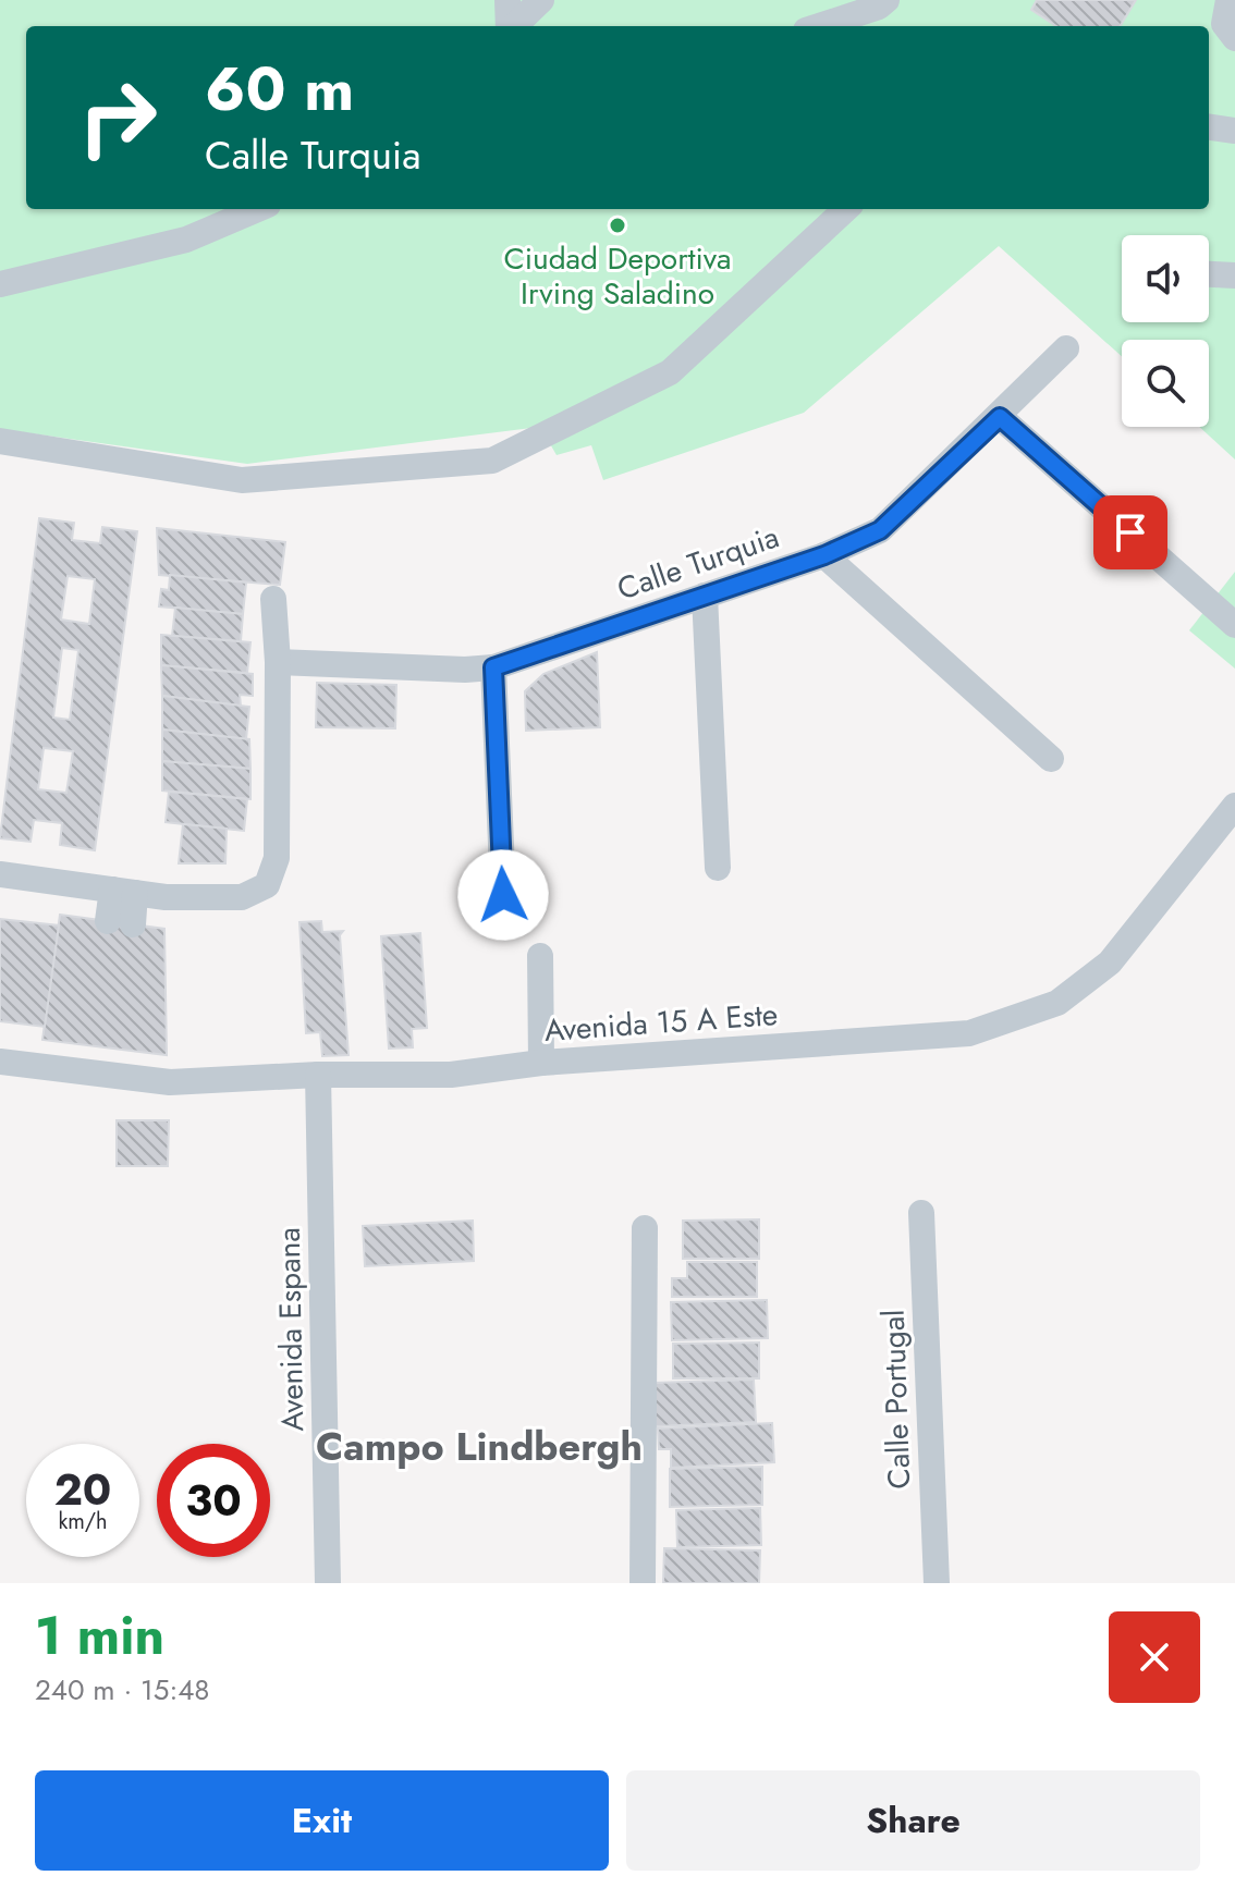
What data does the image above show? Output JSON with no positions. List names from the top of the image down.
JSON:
{
  "streets": {
    "street": [
      "Calle Turquia",
      "Avenida 15 A Este",
      "Avenida Espana",
      "Calle Portugal"
    ]
  },
  "crossings": [
    ["Avenida 15 A Este", "Avenida Espana"]
  ],
  "districts": ["Campo Lindbergh"],
  "places": ["Ciudad Deportiva Irving Saladino"],
  "page": {
    "turn": ["60 m", "Calle Turquia"],
    "speed": "20 km/h",
    "limit": "30",
    "heading": ["1 min", "240 m · 15:48"],
    "buttons": ["Exit", "Share"]
  }
}
